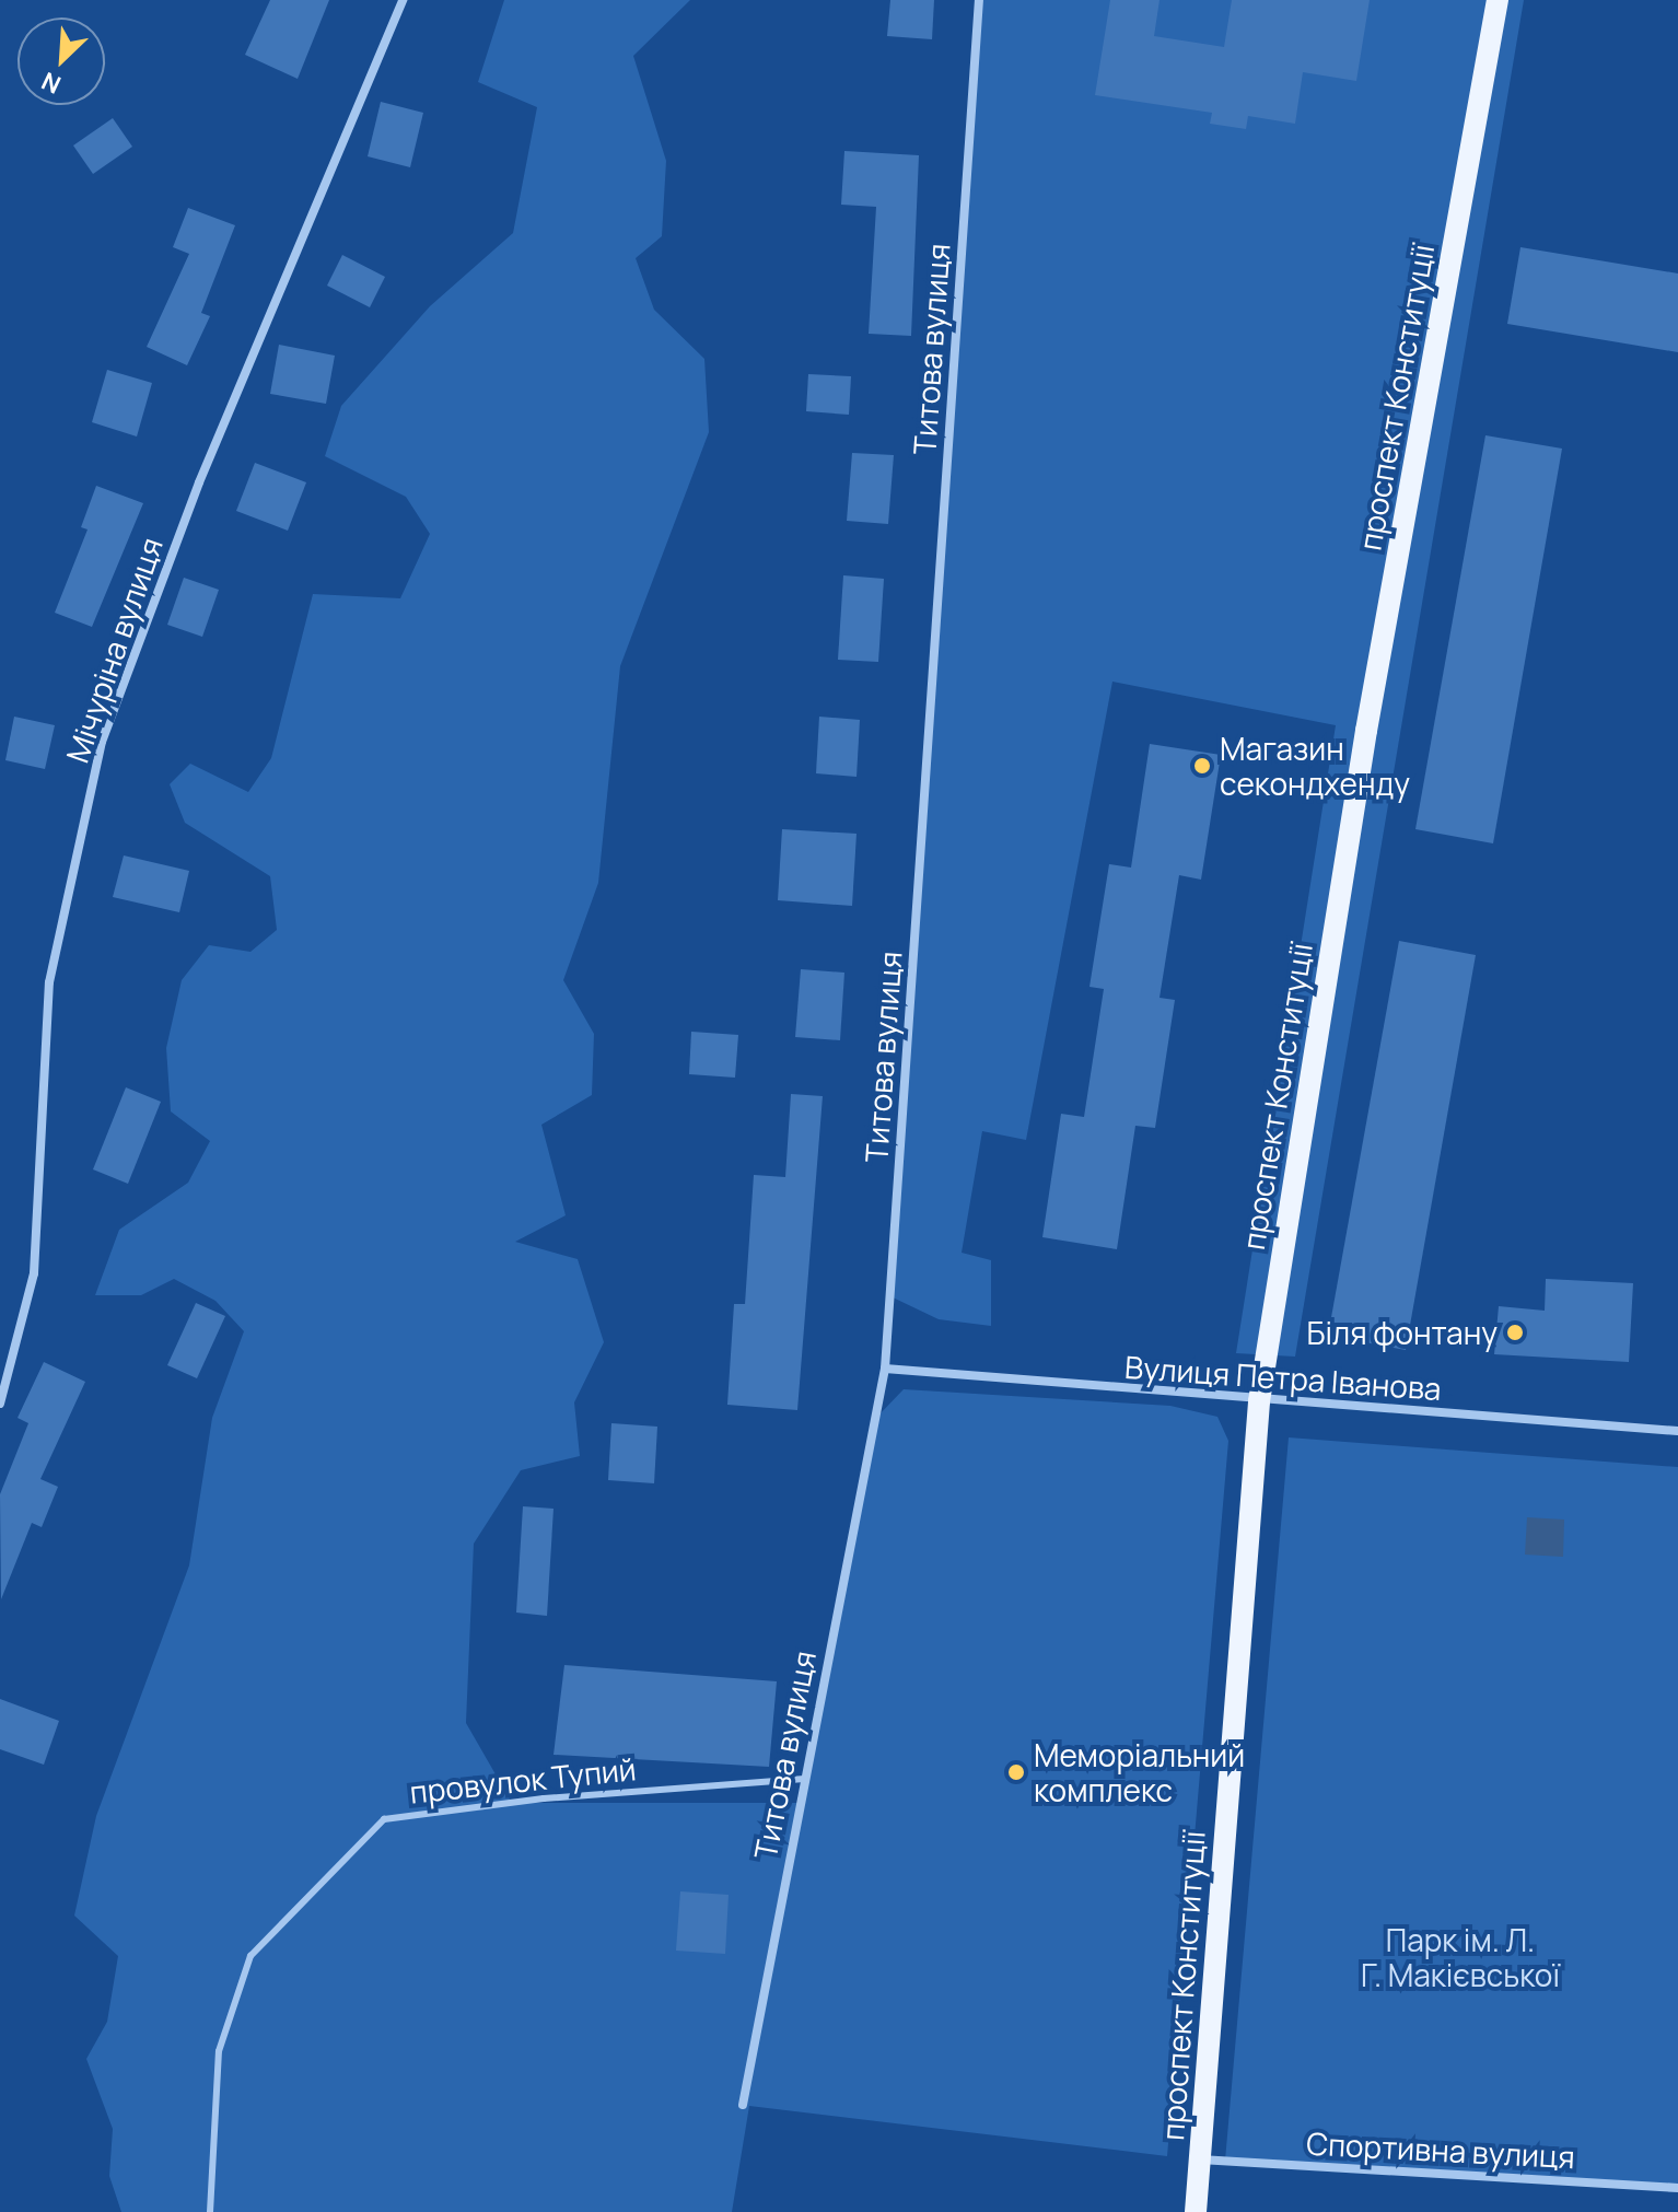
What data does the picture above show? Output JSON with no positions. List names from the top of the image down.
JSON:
{
  "streets": {
    "main road": ["проспект Конституції"],
    "street": [
      "Титова вулиця",
      "Мічуріна вулиця",
      "Вулиця Петра Іванова",
      "Спортивна вулиця"
    ],
    "lane": ["провулок Тупий"]
  },
  "crossings": [
    ["Титова вулиця", "Вулиця Петра Іванова"],
    ["Титова вулиця", "провулок Тупий"],
    ["проспект Конституції", "Вулиця Петра Іванова"],
    ["проспект Конституції", "Спортивна вулиця"]
  ],
  "parks": ["Парк ім. Л. Г. Макієвської"],
  "places": ["Магазин секондхенду", "Біля фонтану", "Меморіальний комплекс"],
  "north": "bottom left"
}
